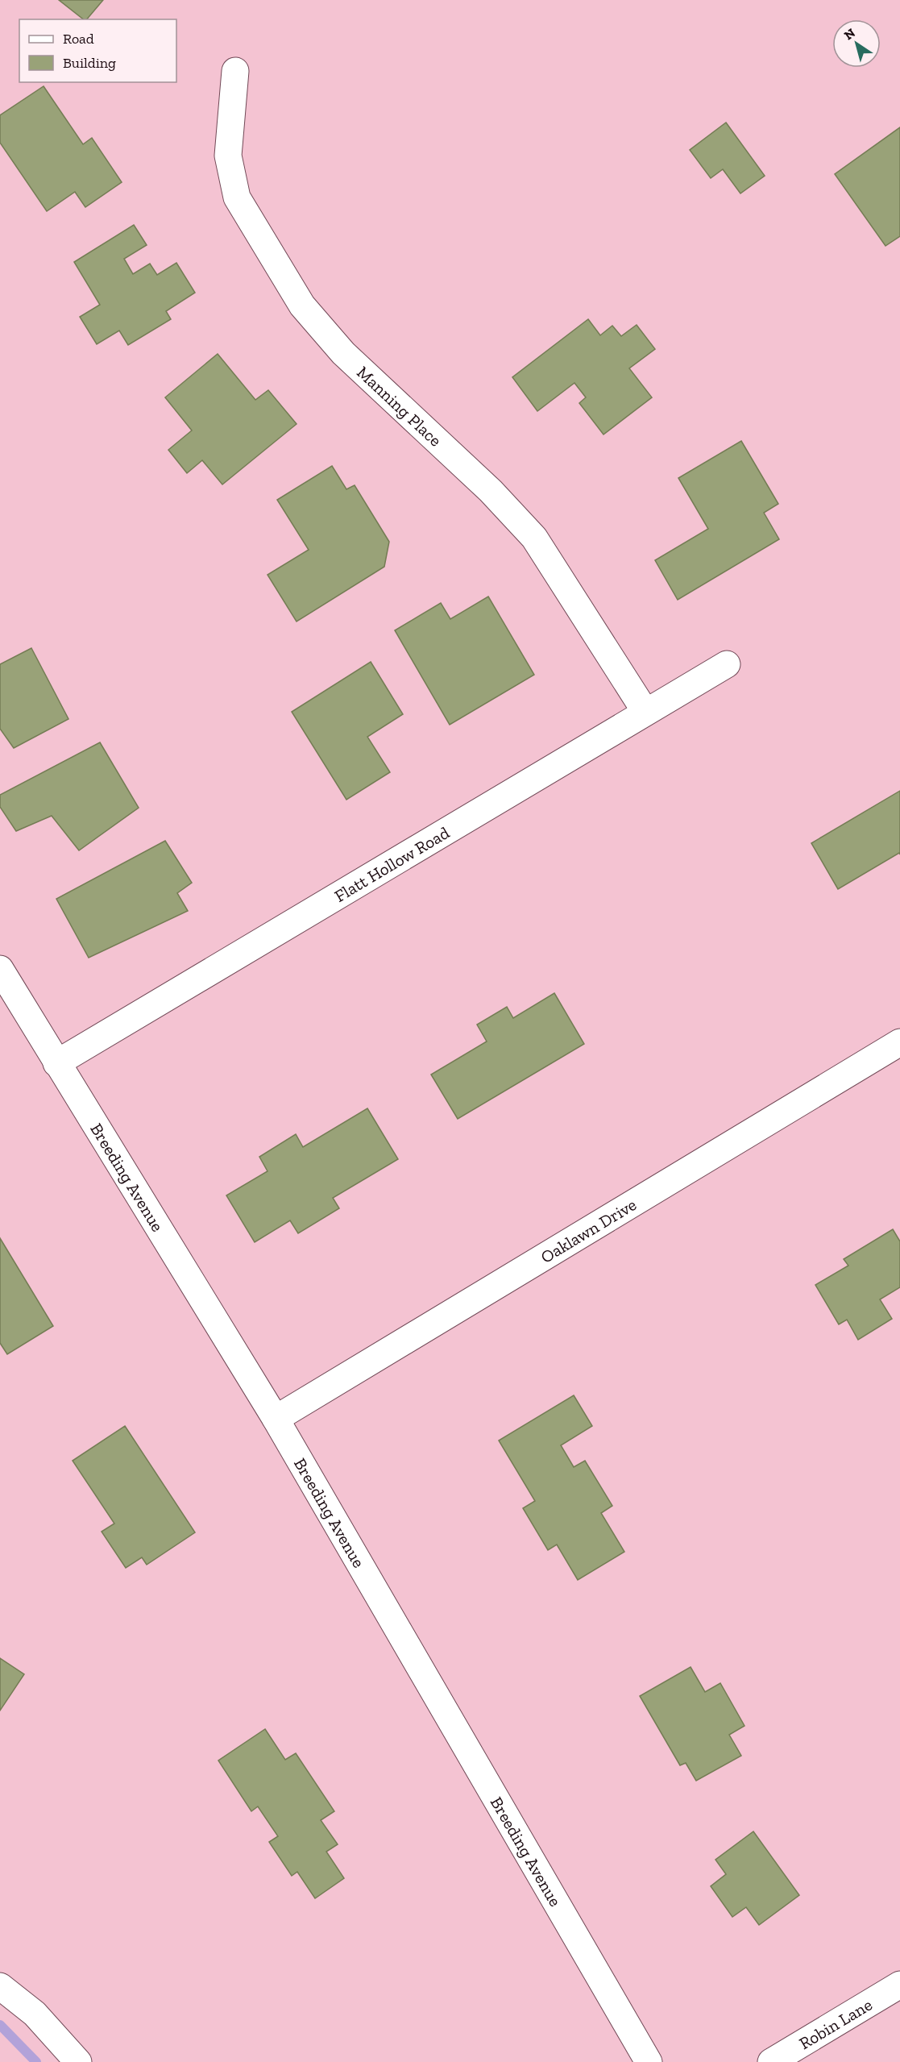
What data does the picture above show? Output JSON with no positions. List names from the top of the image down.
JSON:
{
  "streets": {
    "street": [
      "Manning Place",
      "Flatt Hollow Road",
      "Breeding Avenue",
      "Oaklawn Drive",
      "Robin Lane"
    ]
  },
  "crossings": [
    ["Manning Place", "Flatt Hollow Road"],
    ["Flatt Hollow Road", "Breeding Avenue"],
    ["Breeding Avenue", "Oaklawn Drive"]
  ],
  "legend": ["Road", "Building"],
  "north": "top left"
}
